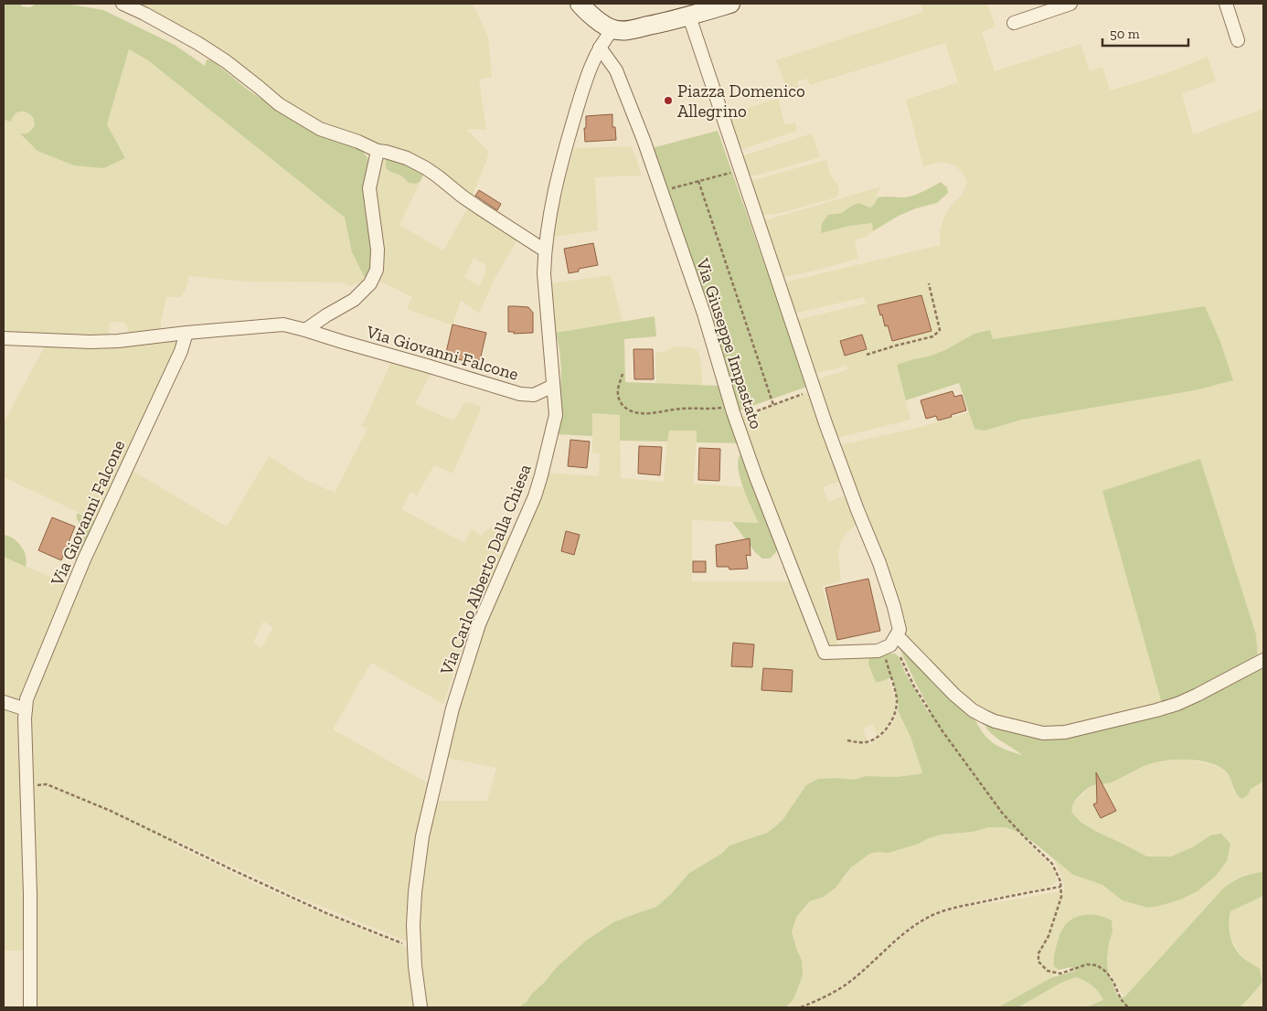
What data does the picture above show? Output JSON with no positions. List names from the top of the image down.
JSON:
{
  "streets": {
    "street": ["Via Giuseppe Impastato", "Via Giovanni Falcone", "Via Carlo Alberto Dalla Chiesa"]
  },
  "crossings": [
    ["Via Giuseppe Impastato", "Via Carlo Alberto Dalla Chiesa"],
    ["Via Giovanni Falcone", "Via Carlo Alberto Dalla Chiesa"]
  ],
  "places": ["Piazza Domenico Allegrino"],
  "scale_bar": "50 m"
}
